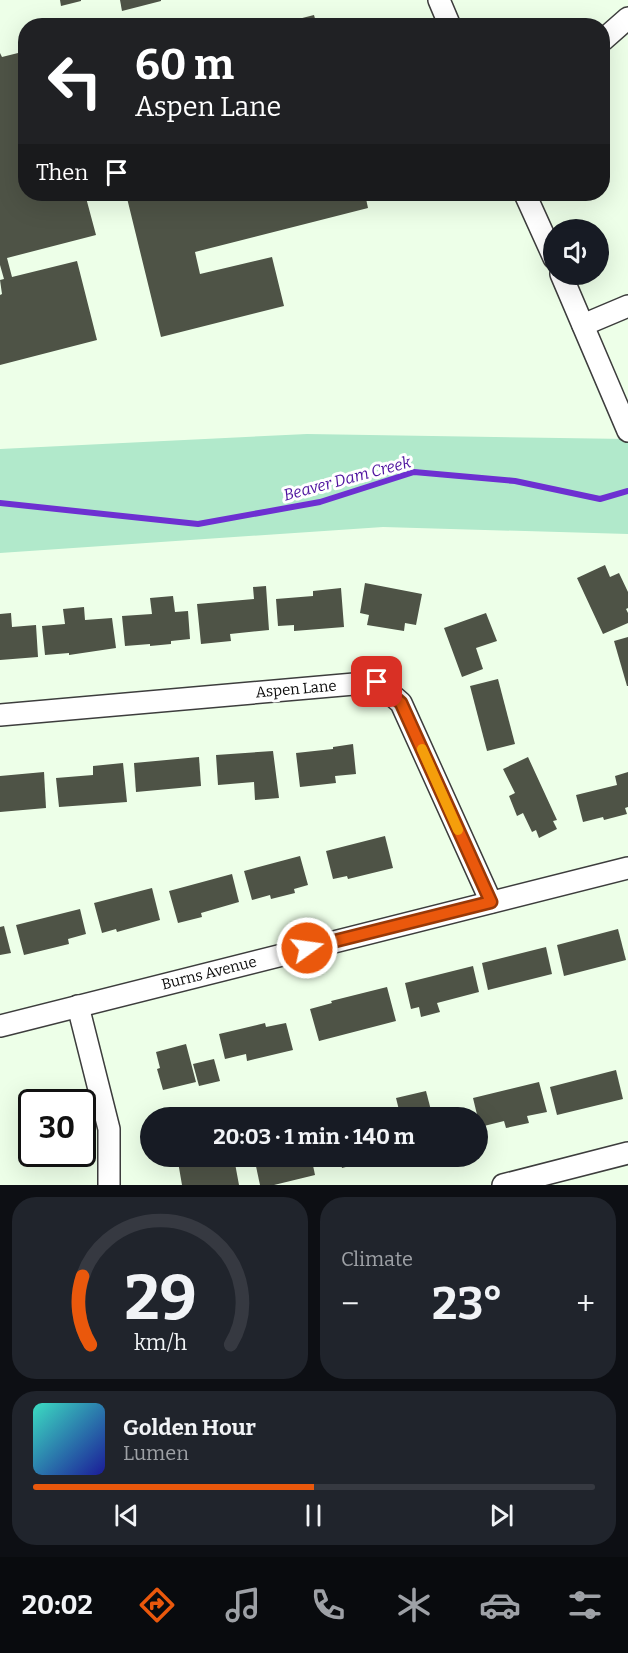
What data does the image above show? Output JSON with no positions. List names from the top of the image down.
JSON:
{
  "streets": {
    "street": ["Aspen Lane", "Burns Avenue"]
  },
  "crossings": [
    ["Aspen Lane", "Burns Avenue"]
  ],
  "water": ["Beaver Dam Creek"],
  "page": {
    "turn": ["60 m", "Aspen Lane"],
    "then": "Then",
    "limit": "30",
    "trip": "20:03 · 1 min · 140 m",
    "tile": "Climate",
    "heat": ["−", "23°", "+"],
    "song": ["Golden Hour", "Lumen"],
    "tabs": "20:02",
    "gauge": ["29", "km/h"]
  }
}
